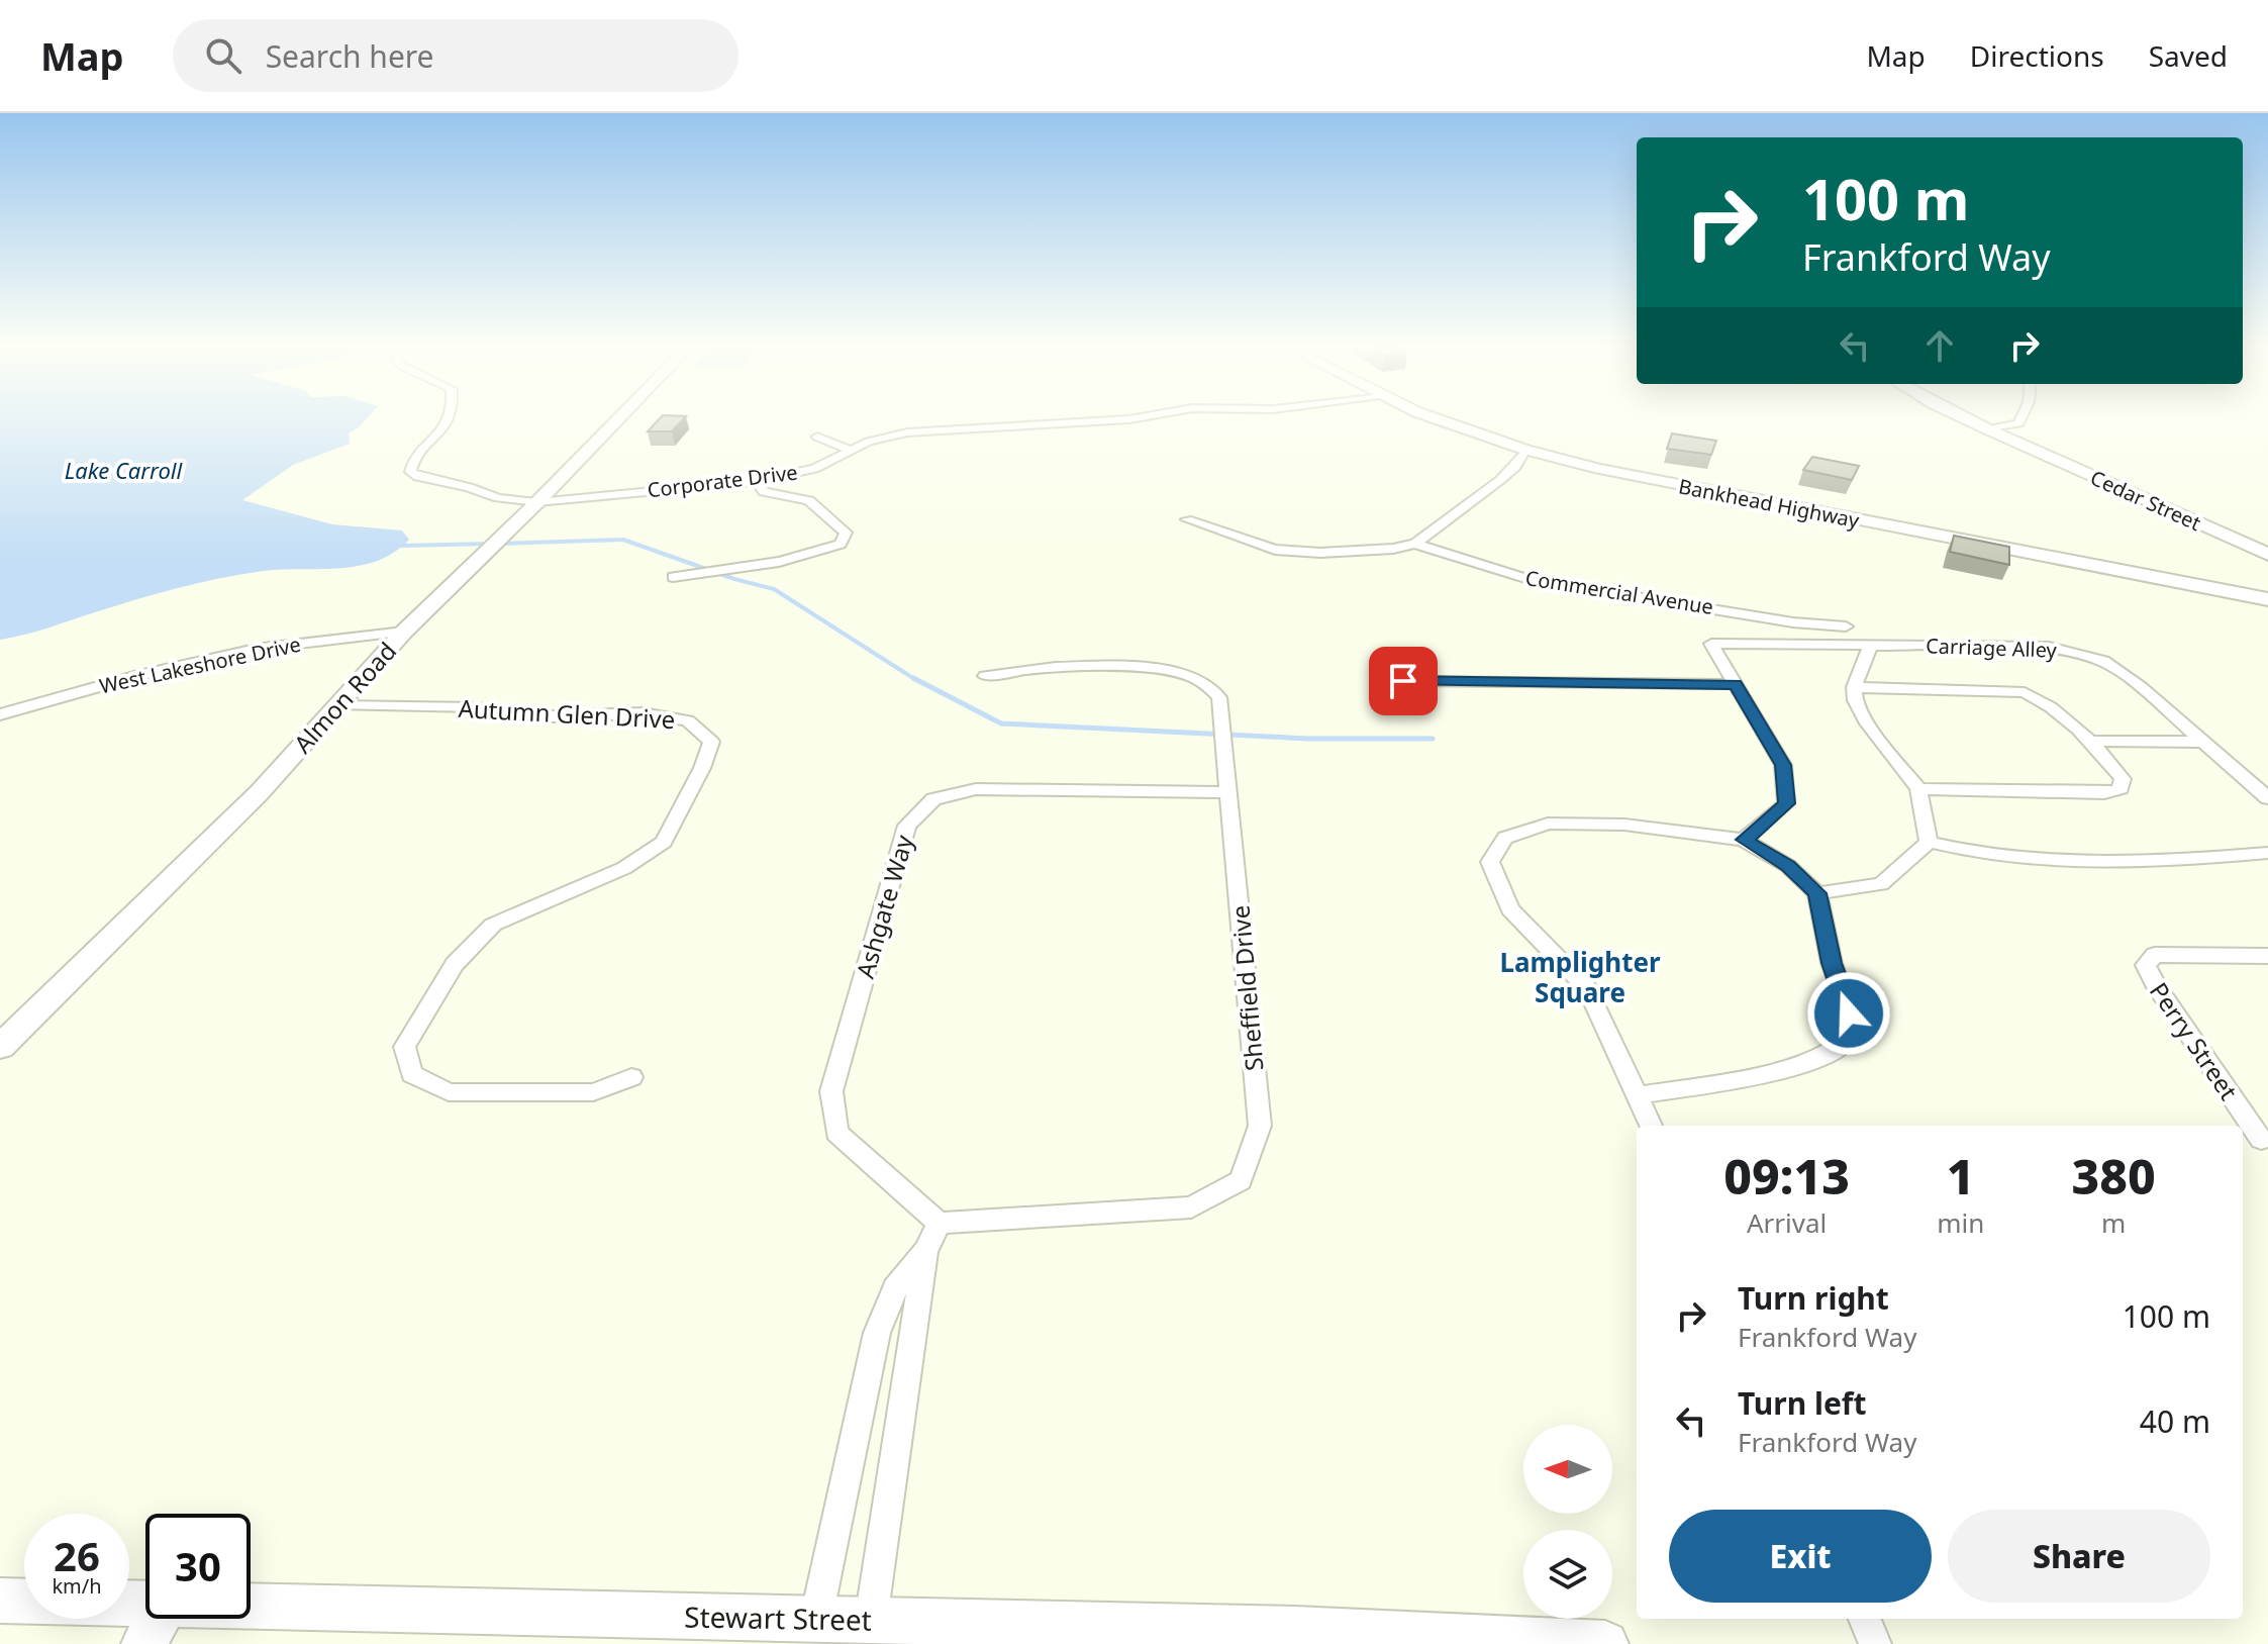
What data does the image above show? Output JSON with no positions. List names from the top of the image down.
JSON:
{
  "streets": {
    "street": [
      "Corporate Drive",
      "Cedar Street",
      "Bankhead Highway",
      "Commercial Avenue",
      "Carriage Alley",
      "West Lakeshore Drive",
      "Almon Road",
      "Autumn Glen Drive",
      "Ashgate Way",
      "Sheffield Drive",
      "Perry Street",
      "Stewart Street"
    ]
  },
  "crossings": [
    ["Corporate Drive", "Almon Road"],
    ["West Lakeshore Drive", "Almon Road"],
    ["Almon Road", "Autumn Glen Drive"],
    ["Ashgate Way", "Sheffield Drive"]
  ],
  "districts": ["Lamplighter Square"],
  "water": ["Lake Carroll"],
  "north": "left",
  "page": {
    "header": "Map",
    "search": "Search here",
    "nav": ["Map", "Directions", "Saved"],
    "turn": ["100 m", "Frankford Way"],
    "eta": [
      "09:13",
      "Arrival",
      "1",
      "min",
      "380",
      "m"
    ],
    "list": [
      {
        "name": "Turn right",
        "note": "Frankford Way",
        "value": "100 m"
      },
      {
        "name": "Turn left",
        "note": "Frankford Way",
        "value": "40 m"
      }
    ],
    "buttons": ["Exit", "Share"],
    "speed": "26 km/h",
    "limit": "30"
  }
}
